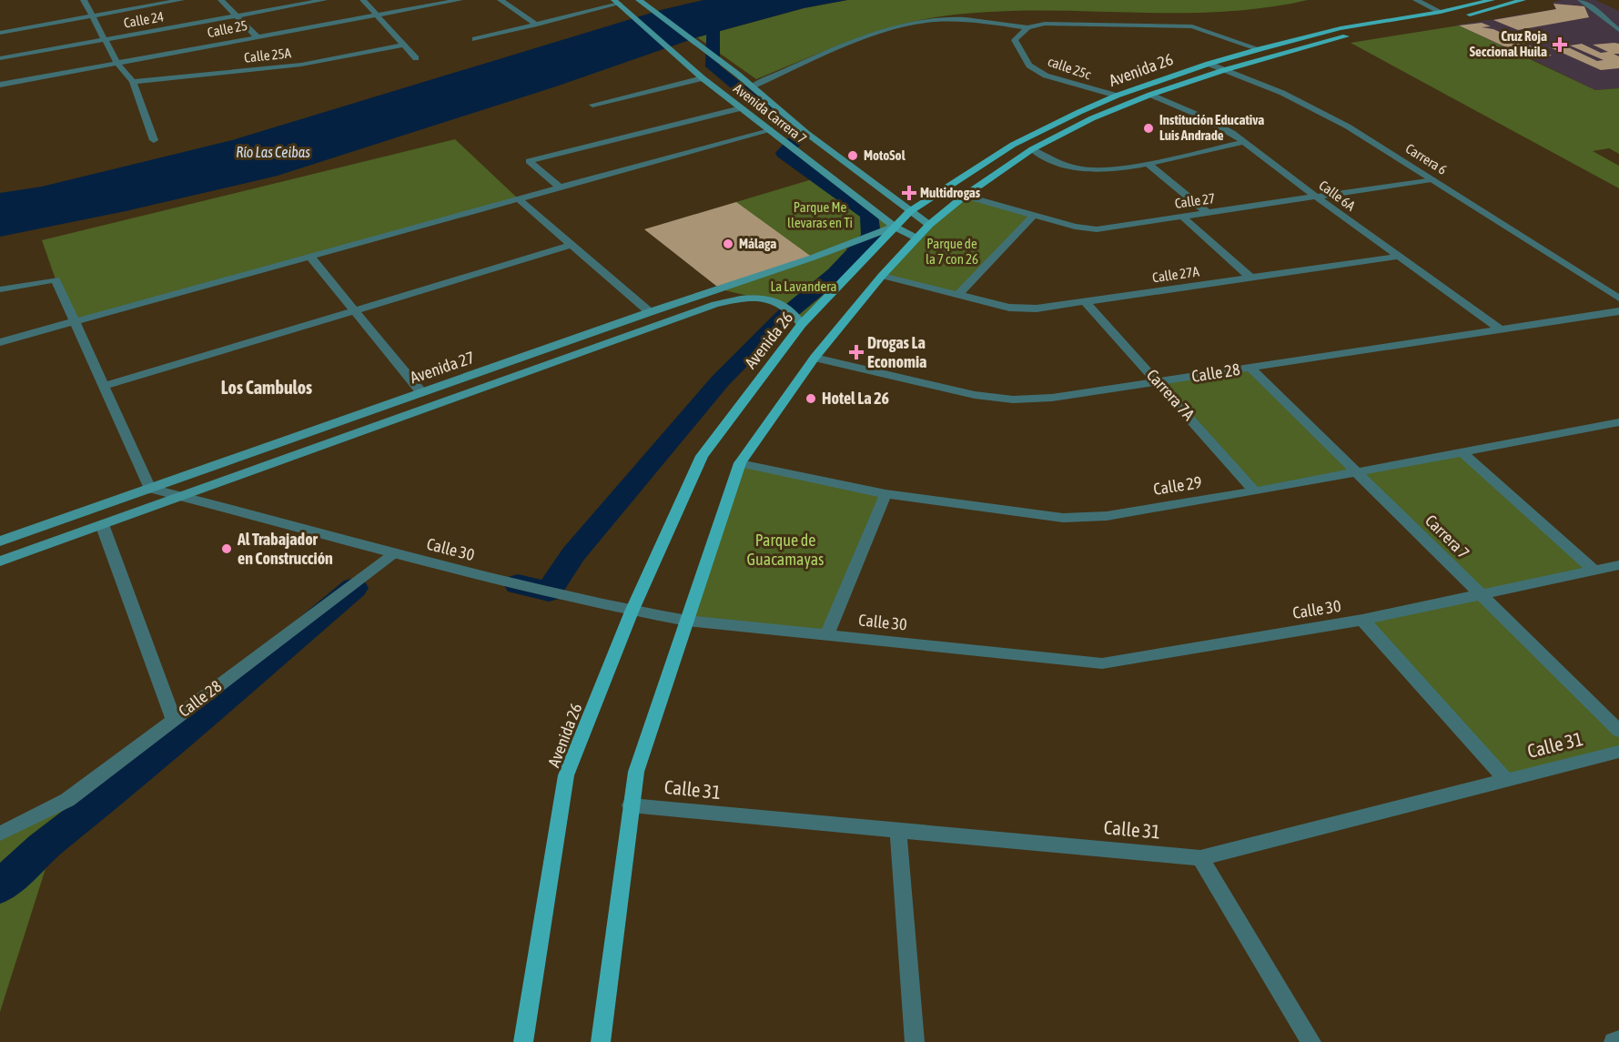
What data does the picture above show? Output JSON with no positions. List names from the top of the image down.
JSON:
{
  "streets": {
    "main road": ["Avenida 26", "Avenida Carrera 7", "Avenida 27"],
    "street": [
      "Calle 24",
      "Calle 25",
      "Calle 25A",
      "calle 25c",
      "Carrera 6",
      "Calle 6A",
      "Calle 27",
      "Calle 27A",
      "Calle 28",
      "Carrera 7A",
      "Calle 29",
      "Carrera 7",
      "Calle 30",
      "Calle 31"
    ]
  },
  "crossings": [
    ["calle 25c", "Avenida 26"],
    ["Avenida 26", "Avenida Carrera 7"],
    ["Avenida 26", "Carrera 6"],
    ["Avenida 26", "Calle 6A"],
    ["Avenida 26", "Calle 27"],
    ["Avenida 26", "Calle 27A"],
    ["Avenida 26", "Avenida 27"],
    ["Avenida 26", "Calle 28"],
    ["Avenida 26", "Calle 29"],
    ["Avenida 26", "Calle 30"],
    ["Avenida 26", "Calle 31"],
    ["Avenida Carrera 7", "Avenida 27"],
    ["Carrera 6", "Calle 27"],
    ["Calle 6A", "Calle 27"],
    ["Calle 6A", "Calle 27A"],
    ["Calle 6A", "Calle 28"],
    ["Calle 27A", "Carrera 7A"],
    ["Avenida 27", "Calle 30"],
    ["Calle 28", "Carrera 7A"],
    ["Calle 28", "Carrera 7"],
    ["Calle 28", "Calle 30"],
    ["Carrera 7A", "Calle 29"],
    ["Calle 29", "Carrera 7"],
    ["Carrera 7", "Calle 30"]
  ],
  "districts": ["Los Cambulos"],
  "water": ["Río Las Ceibas"],
  "parks": [
    "Parque Me llevaras en Ti",
    "Parque de la 7 con 26",
    "La Lavandera",
    "Parque de Guacamayas"
  ],
  "places": {
    "health": ["Cruz Roja Seccional Huila", "Multidrogas", "Drogas La Economia"],
    "other": [
      "Institución Educativa Luis Andrade",
      "MotoSol",
      "Málaga",
      "Hotel La 26",
      "Al Trabajador en Construcción"
    ]
  }
}
